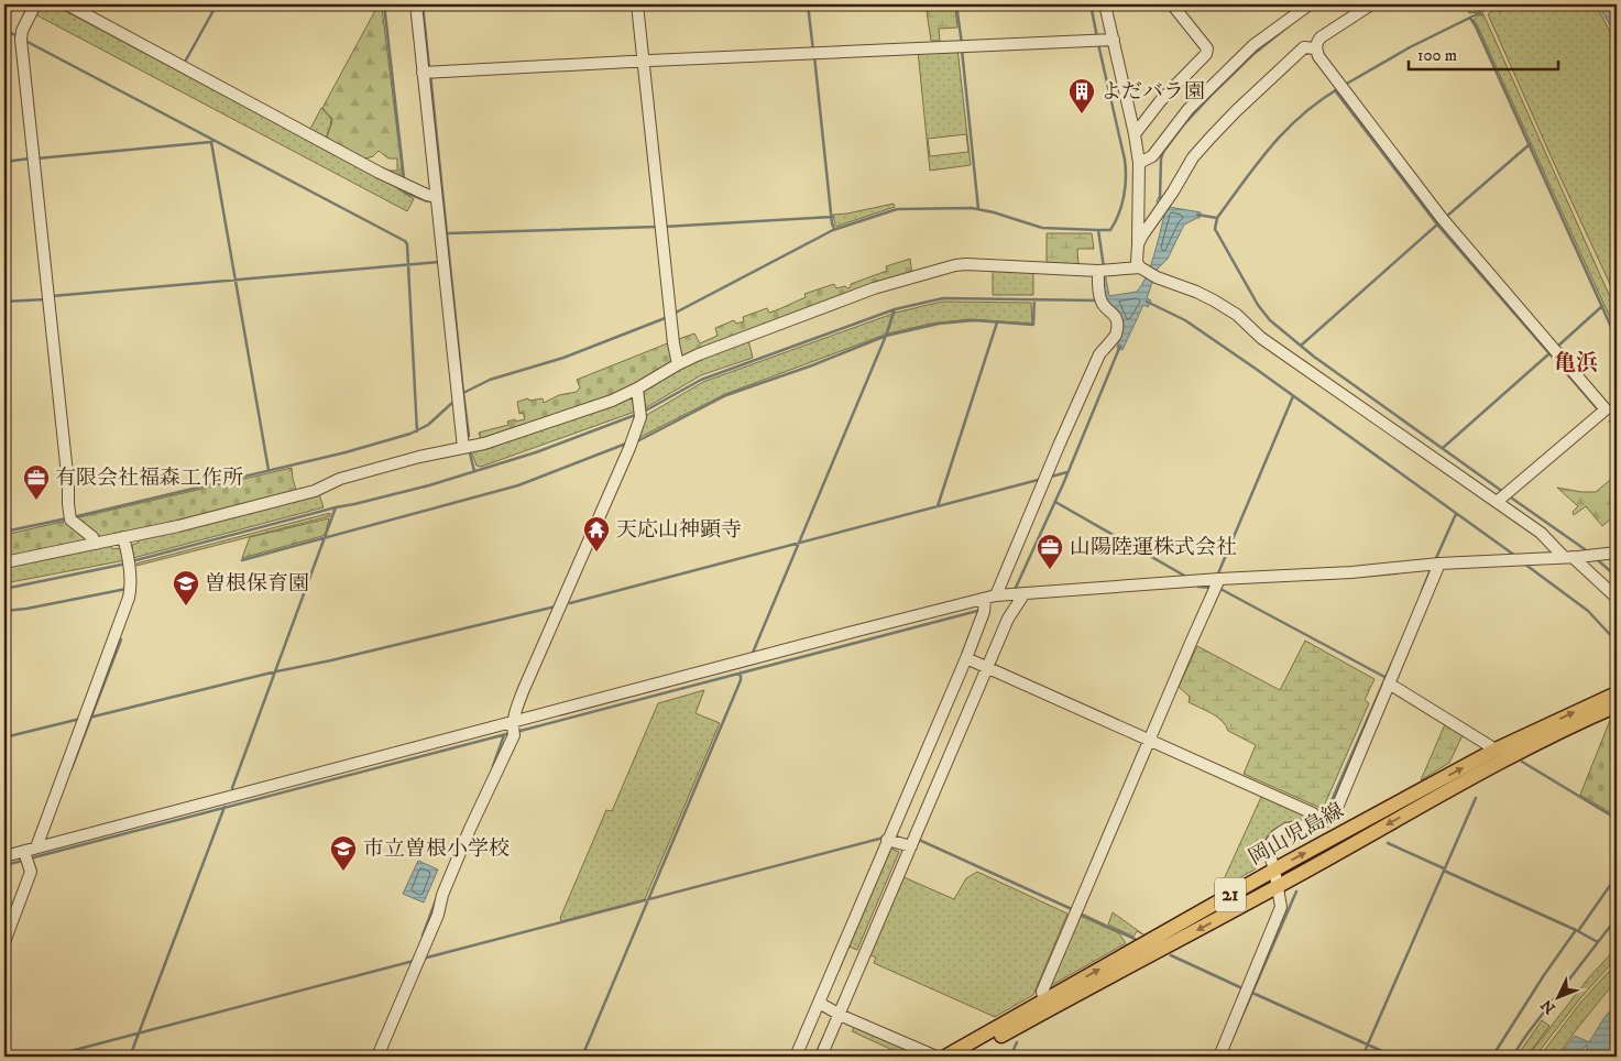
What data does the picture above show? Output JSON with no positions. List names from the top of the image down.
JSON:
{
  "streets": {
    "main road": ["岡山児島線", "21"]
  },
  "districts": ["亀浜"],
  "places": {
    "building": ["よだバラ園"],
    "office": ["有限会社福森工作所", "山陽陸運株式会社"],
    "temple": ["天応山神顕寺"],
    "school or university": ["曽根保育園", "市立曽根小学校"]
  },
  "scale_bar": "100 m",
  "north": "bottom left"
}
